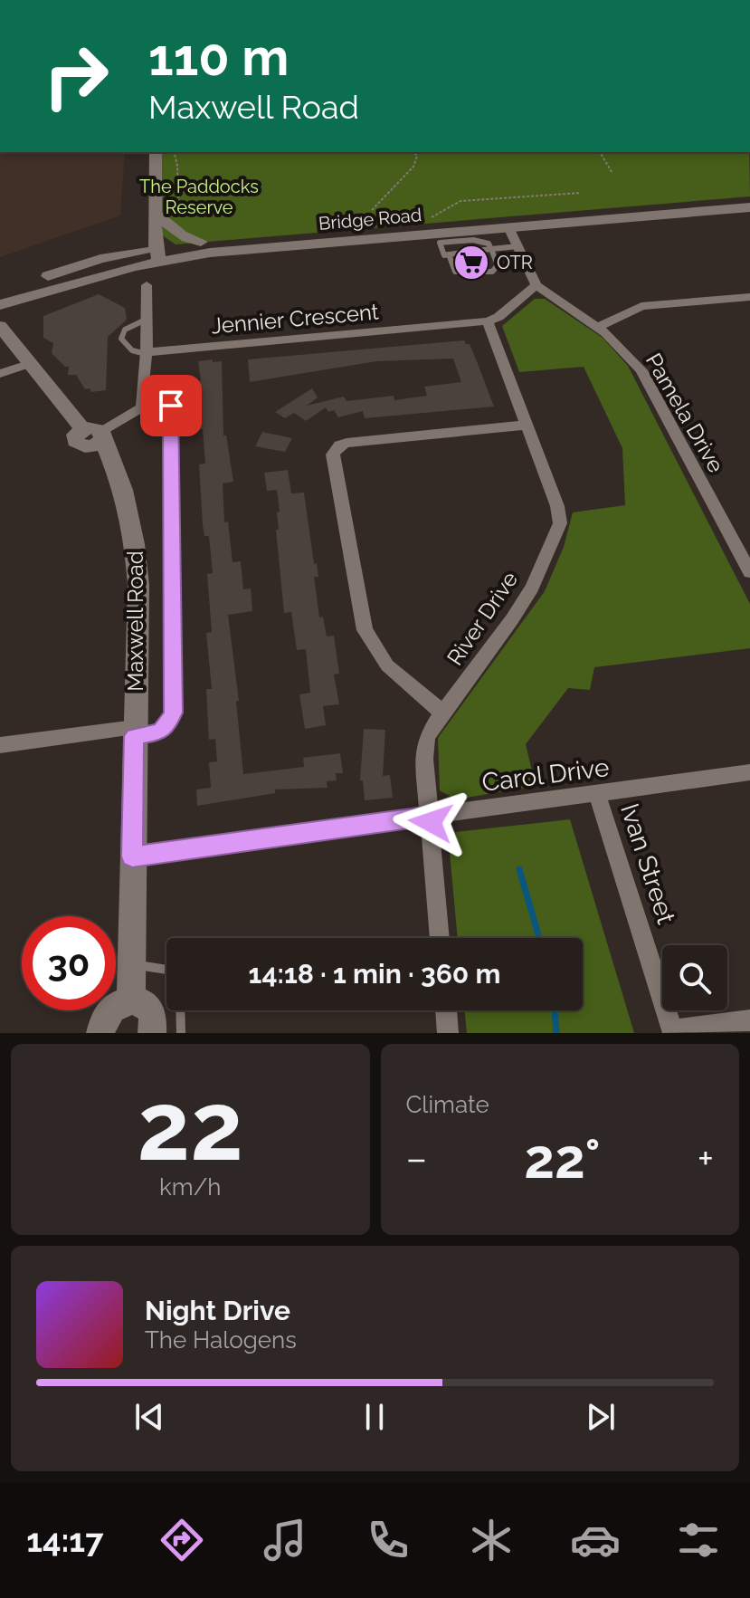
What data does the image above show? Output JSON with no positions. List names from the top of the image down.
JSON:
{
  "streets": {
    "main road": ["Bridge Road", "Maxwell Road"],
    "street": [
      "Jennier Crescent",
      "Pamela Drive",
      "River Drive",
      "Carol Drive",
      "Ivan Street"
    ]
  },
  "crossings": [
    ["Bridge Road", "Pamela Drive"],
    ["Jennier Crescent", "Pamela Drive"],
    ["Jennier Crescent", "River Drive"],
    ["River Drive", "Carol Drive"],
    ["Maxwell Road", "Carol Drive"],
    ["Carol Drive", "Ivan Street"]
  ],
  "parks": ["The Paddocks Reserve"],
  "places": {
    "supermarket": ["OTR"]
  },
  "page": {
    "turn": ["110 m", "Maxwell Road"],
    "limit": "30",
    "trip": "14:18 · 1 min · 360 m",
    "tile": [
      ["22", "km/h"],
      "Climate"
    ],
    "heat": ["−", "22°", "+"],
    "song": ["Night Drive", "The Halogens"],
    "tabs": "14:17"
  }
}
